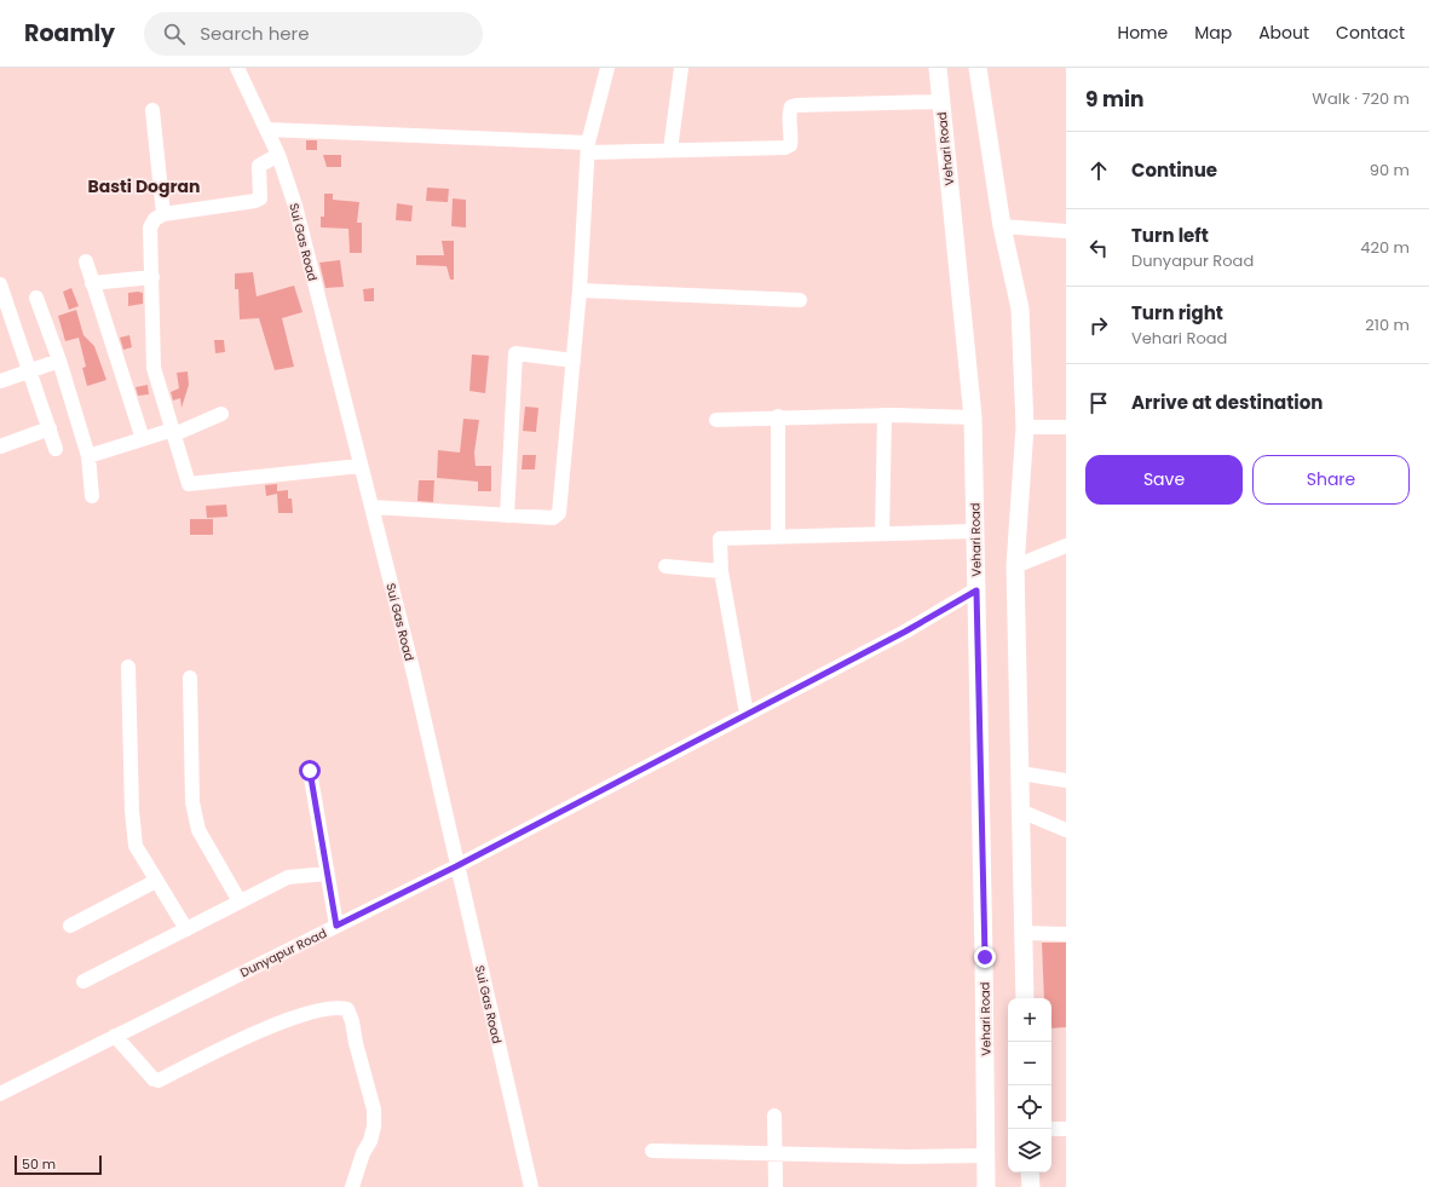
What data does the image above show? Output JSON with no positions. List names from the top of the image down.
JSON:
{
  "streets": {
    "main road": ["Vehari Road"],
    "street": ["Sui Gas Road", "Dunyapur Road"]
  },
  "crossings": [
    ["Vehari Road", "Dunyapur Road"],
    ["Sui Gas Road", "Dunyapur Road"]
  ],
  "districts": ["Basti Dogran"],
  "scale_bar": "50 m",
  "page": {
    "header": "Roamly",
    "search": "Search here",
    "nav": [
      "Home",
      "Map",
      "About",
      "Contact"
    ],
    "heading": ["9 min", "Walk · 720 m"],
    "list": [
      ["Continue", "90 m"],
      ["Turn left", "Dunyapur Road", "420 m"],
      ["Turn right", "Vehari Road", "210 m"],
      "Arrive at destination"
    ],
    "buttons": ["Save", "Share"],
    "map_buttons": ["+", "−"],
    "scale": "50 m"
  }
}
